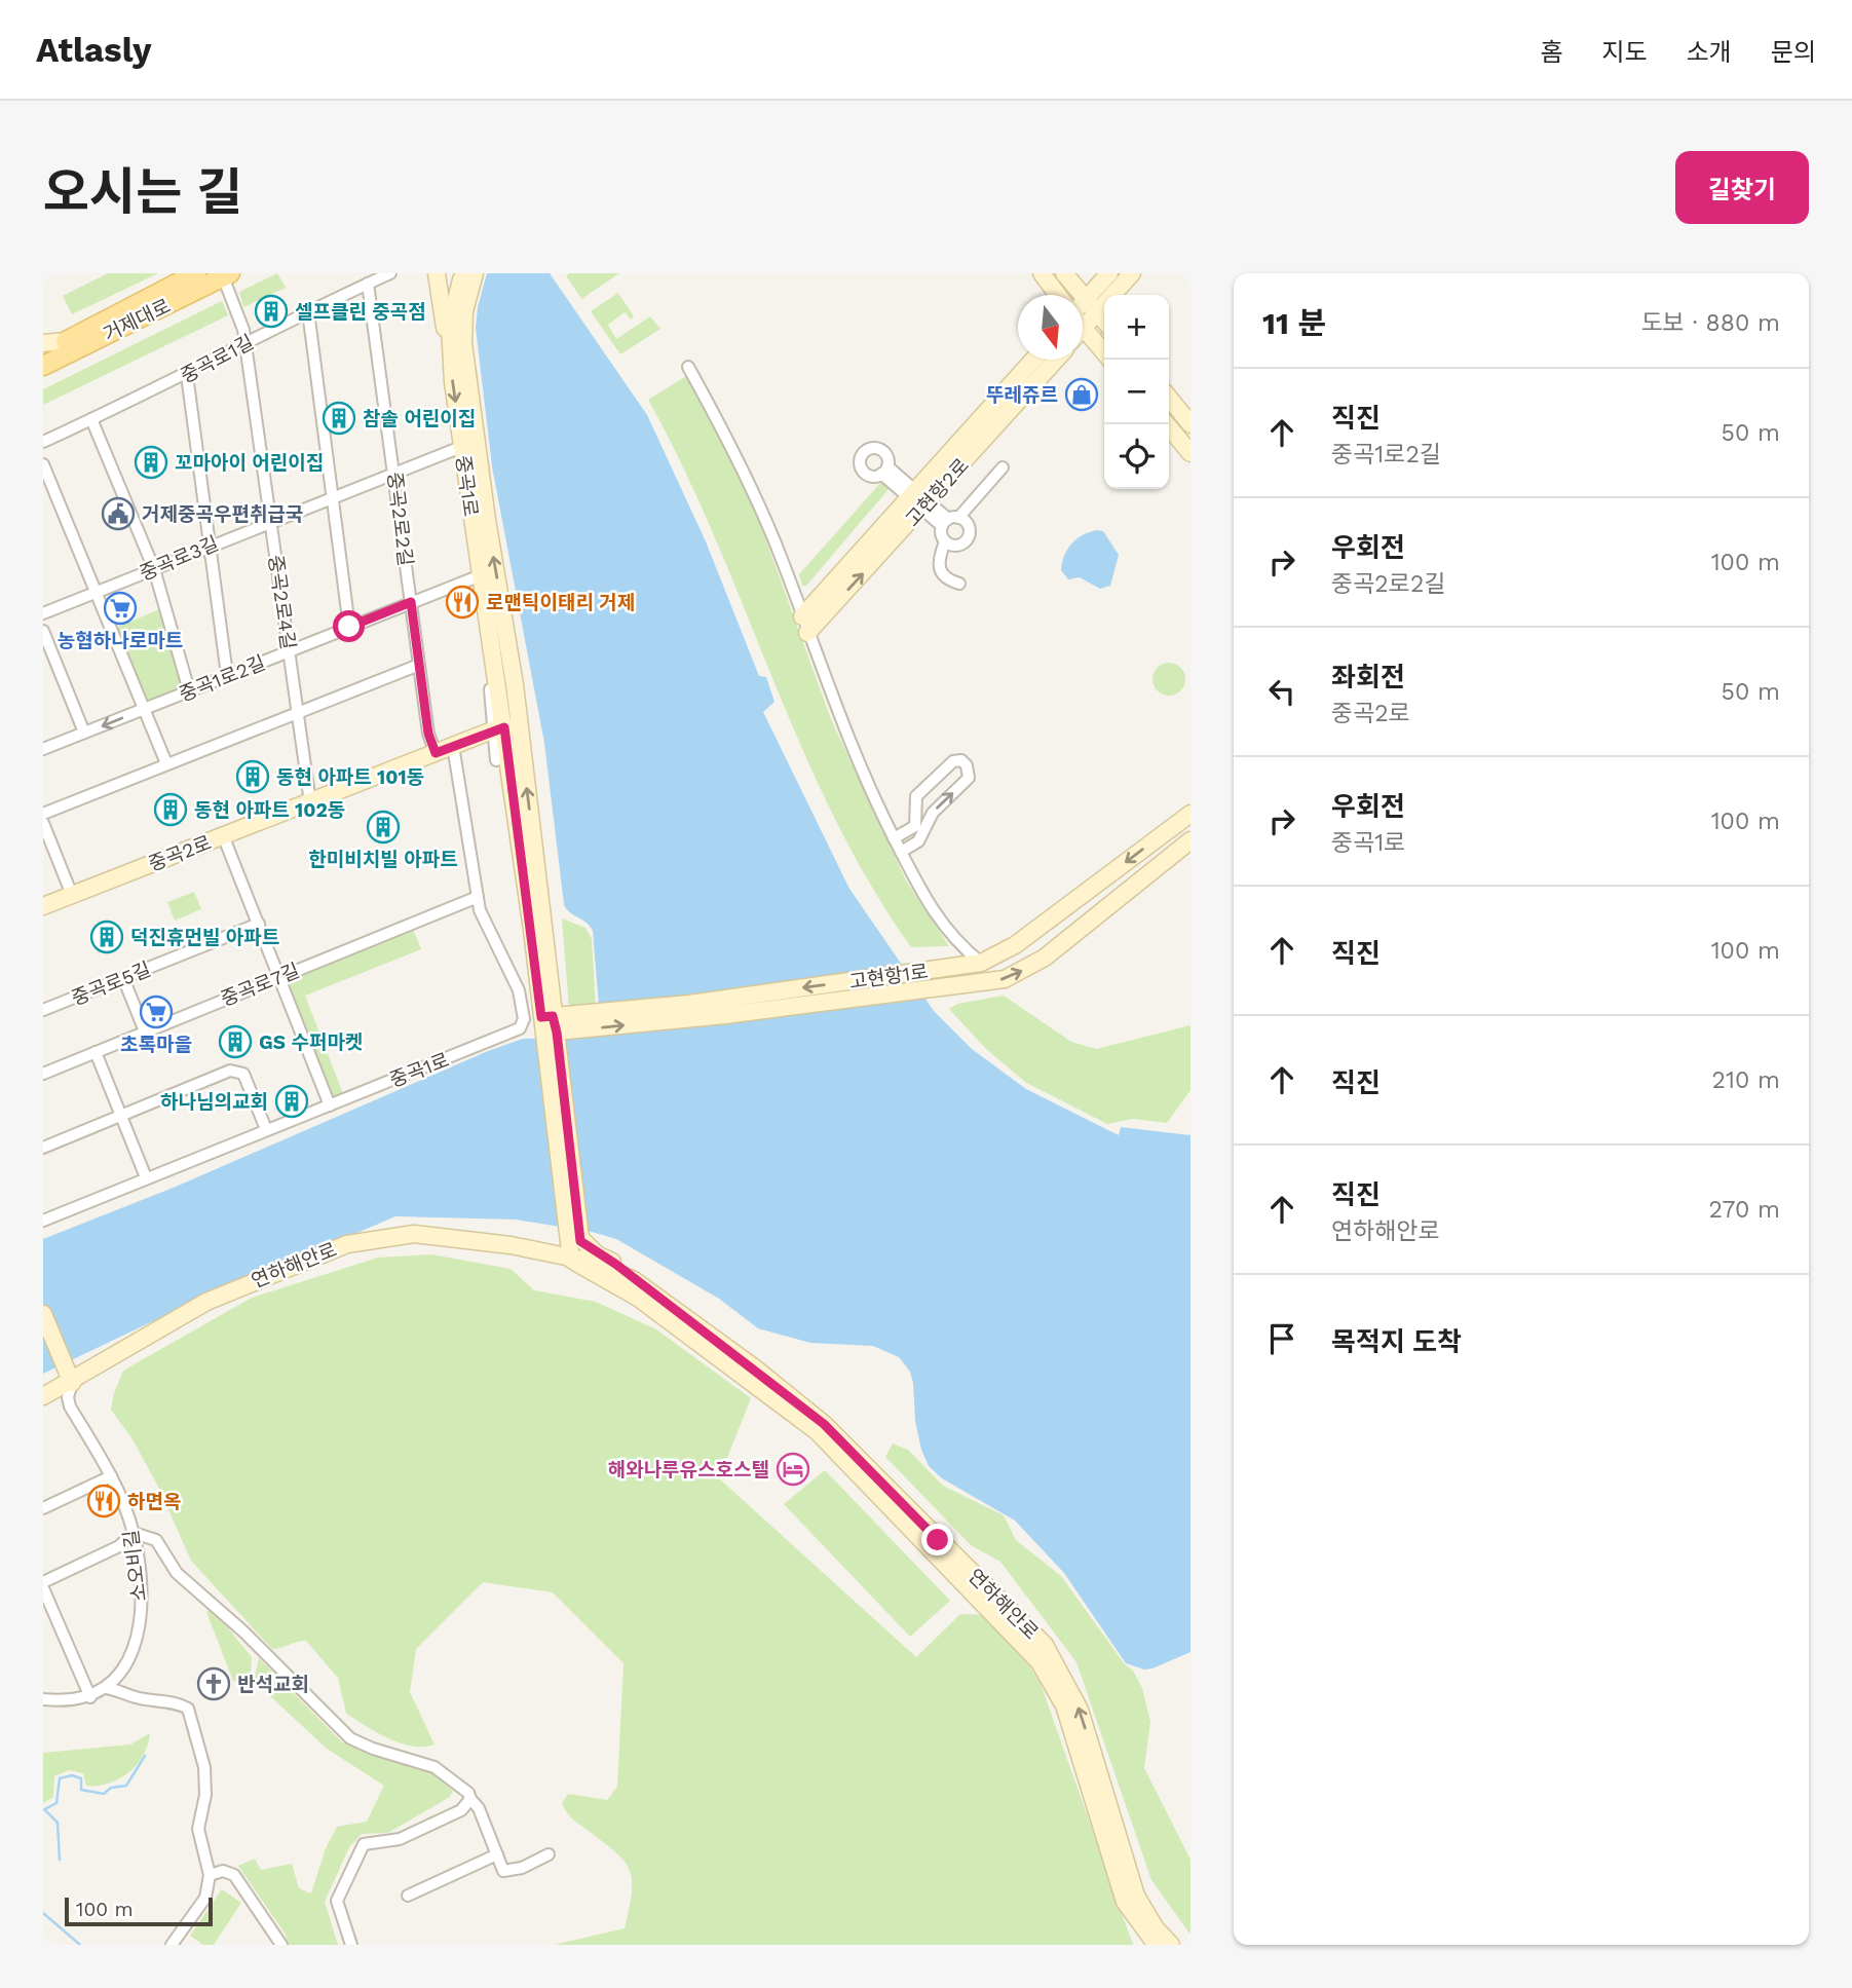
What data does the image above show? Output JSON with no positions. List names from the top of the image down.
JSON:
{
  "streets": {
    "main road": ["거제대로"],
    "street": [
      "중곡로1길",
      "중곡1로",
      "고현항2로",
      "중곡2로2길",
      "중곡로3길",
      "중곡2로4길",
      "중곡1로2길",
      "중곡2로",
      "고현항1로",
      "중곡로5길",
      "중곡로7길",
      "연하해안로",
      "소오비길"
    ]
  },
  "crossings": [
    ["거제대로", "중곡2로4길"],
    ["중곡로1길", "중곡2로2길"],
    ["중곡로1길", "중곡2로4길"],
    ["중곡1로", "중곡로3길"],
    ["중곡1로", "중곡1로2길"],
    ["중곡1로", "중곡2로"],
    ["중곡1로", "고현항1로"],
    ["중곡1로", "중곡로7길"],
    ["중곡2로2길", "중곡로3길"],
    ["중곡2로2길", "중곡1로2길"],
    ["중곡2로2길", "중곡2로"],
    ["중곡로3길", "중곡2로4길"],
    ["중곡2로4길", "중곡1로2길"],
    ["중곡2로4길", "중곡2로"],
    ["연하해안로", "소오비길"]
  ],
  "places": {
    "building": [
      "셀프클린 중곡점",
      "참솔 어린이집",
      "꼬마아이 어린이집",
      "동현 아파트 101동",
      "동현 아파트 102동",
      "한미비치빌 아파트",
      "덕진휴먼빌 아파트",
      "GS 수퍼마켓",
      "하나님의교회"
    ],
    "shop": ["뚜레쥬르"],
    "public building": ["거제중곡우편취급국"],
    "restaurant": ["로맨틱이태리 거제", "하면옥"],
    "supermarket": ["농협하나로마트", "초록마을"],
    "hotel": ["해와나루유스호스텔"],
    "church": ["반석교회"]
  },
  "scale_bar": "100 m",
  "north": "bottom",
  "page": {
    "header": "Atlasly",
    "nav": [
      "홈",
      "지도",
      "소개",
      "문의"
    ],
    "title": "오시는 길",
    "buttons": "길찾기",
    "heading": ["11 분", "도보 · 880 m"],
    "map_buttons": ["+", "−"],
    "list": [
      ["직진", "중곡1로2길", "50 m"],
      ["우회전", "중곡2로2길", "100 m"],
      ["좌회전", "중곡2로", "50 m"],
      ["우회전", "중곡1로", "100 m"],
      ["직진", "100 m"],
      ["직진", "210 m"],
      ["직진", "연하해안로", "270 m"],
      "목적지 도착"
    ],
    "scale": "100 m"
  }
}
